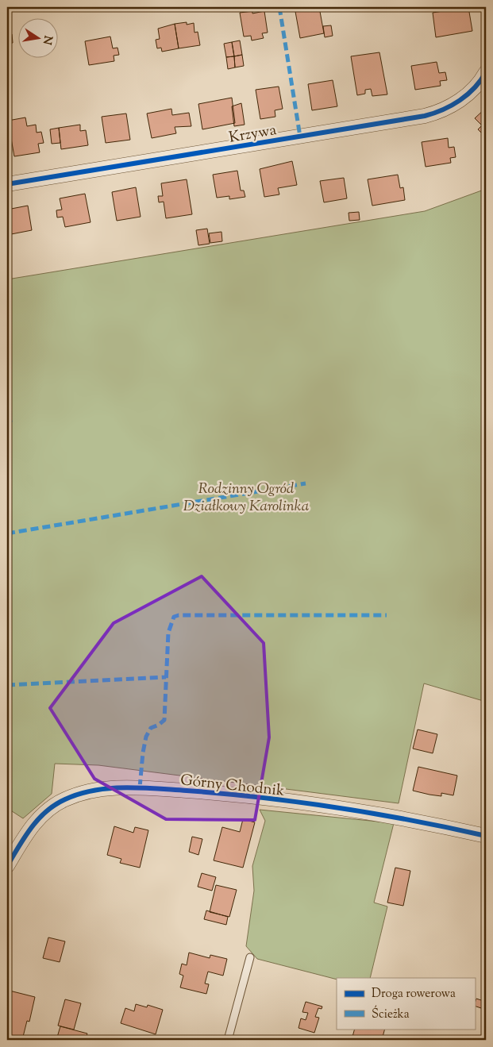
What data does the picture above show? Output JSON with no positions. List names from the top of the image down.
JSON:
{
  "streets": {
    "street": ["Krzywa", "Górny Chodnik"]
  },
  "parks": ["Rodzinny Ogród Działkowy Karolinka"],
  "legend": ["Droga rowerowa", "Ścieżka"],
  "north": "right"
}
